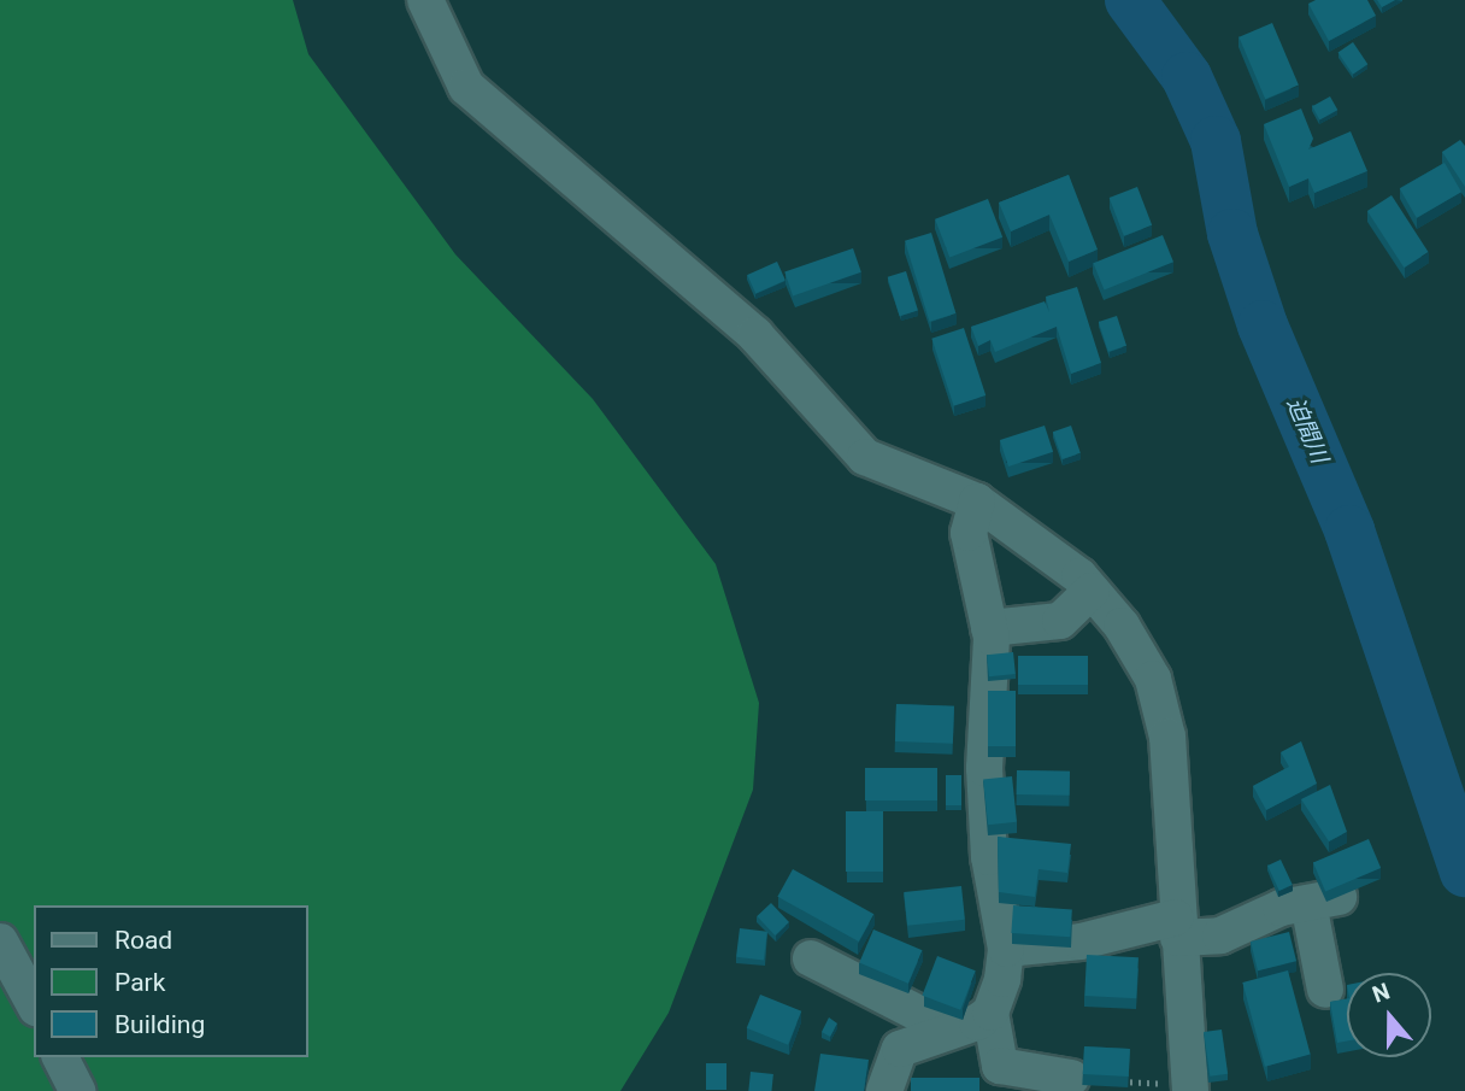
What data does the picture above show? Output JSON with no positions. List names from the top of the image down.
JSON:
{
  "water": ["迫間川"],
  "legend": ["Road", "Park", "Building"],
  "north": "top"
}
